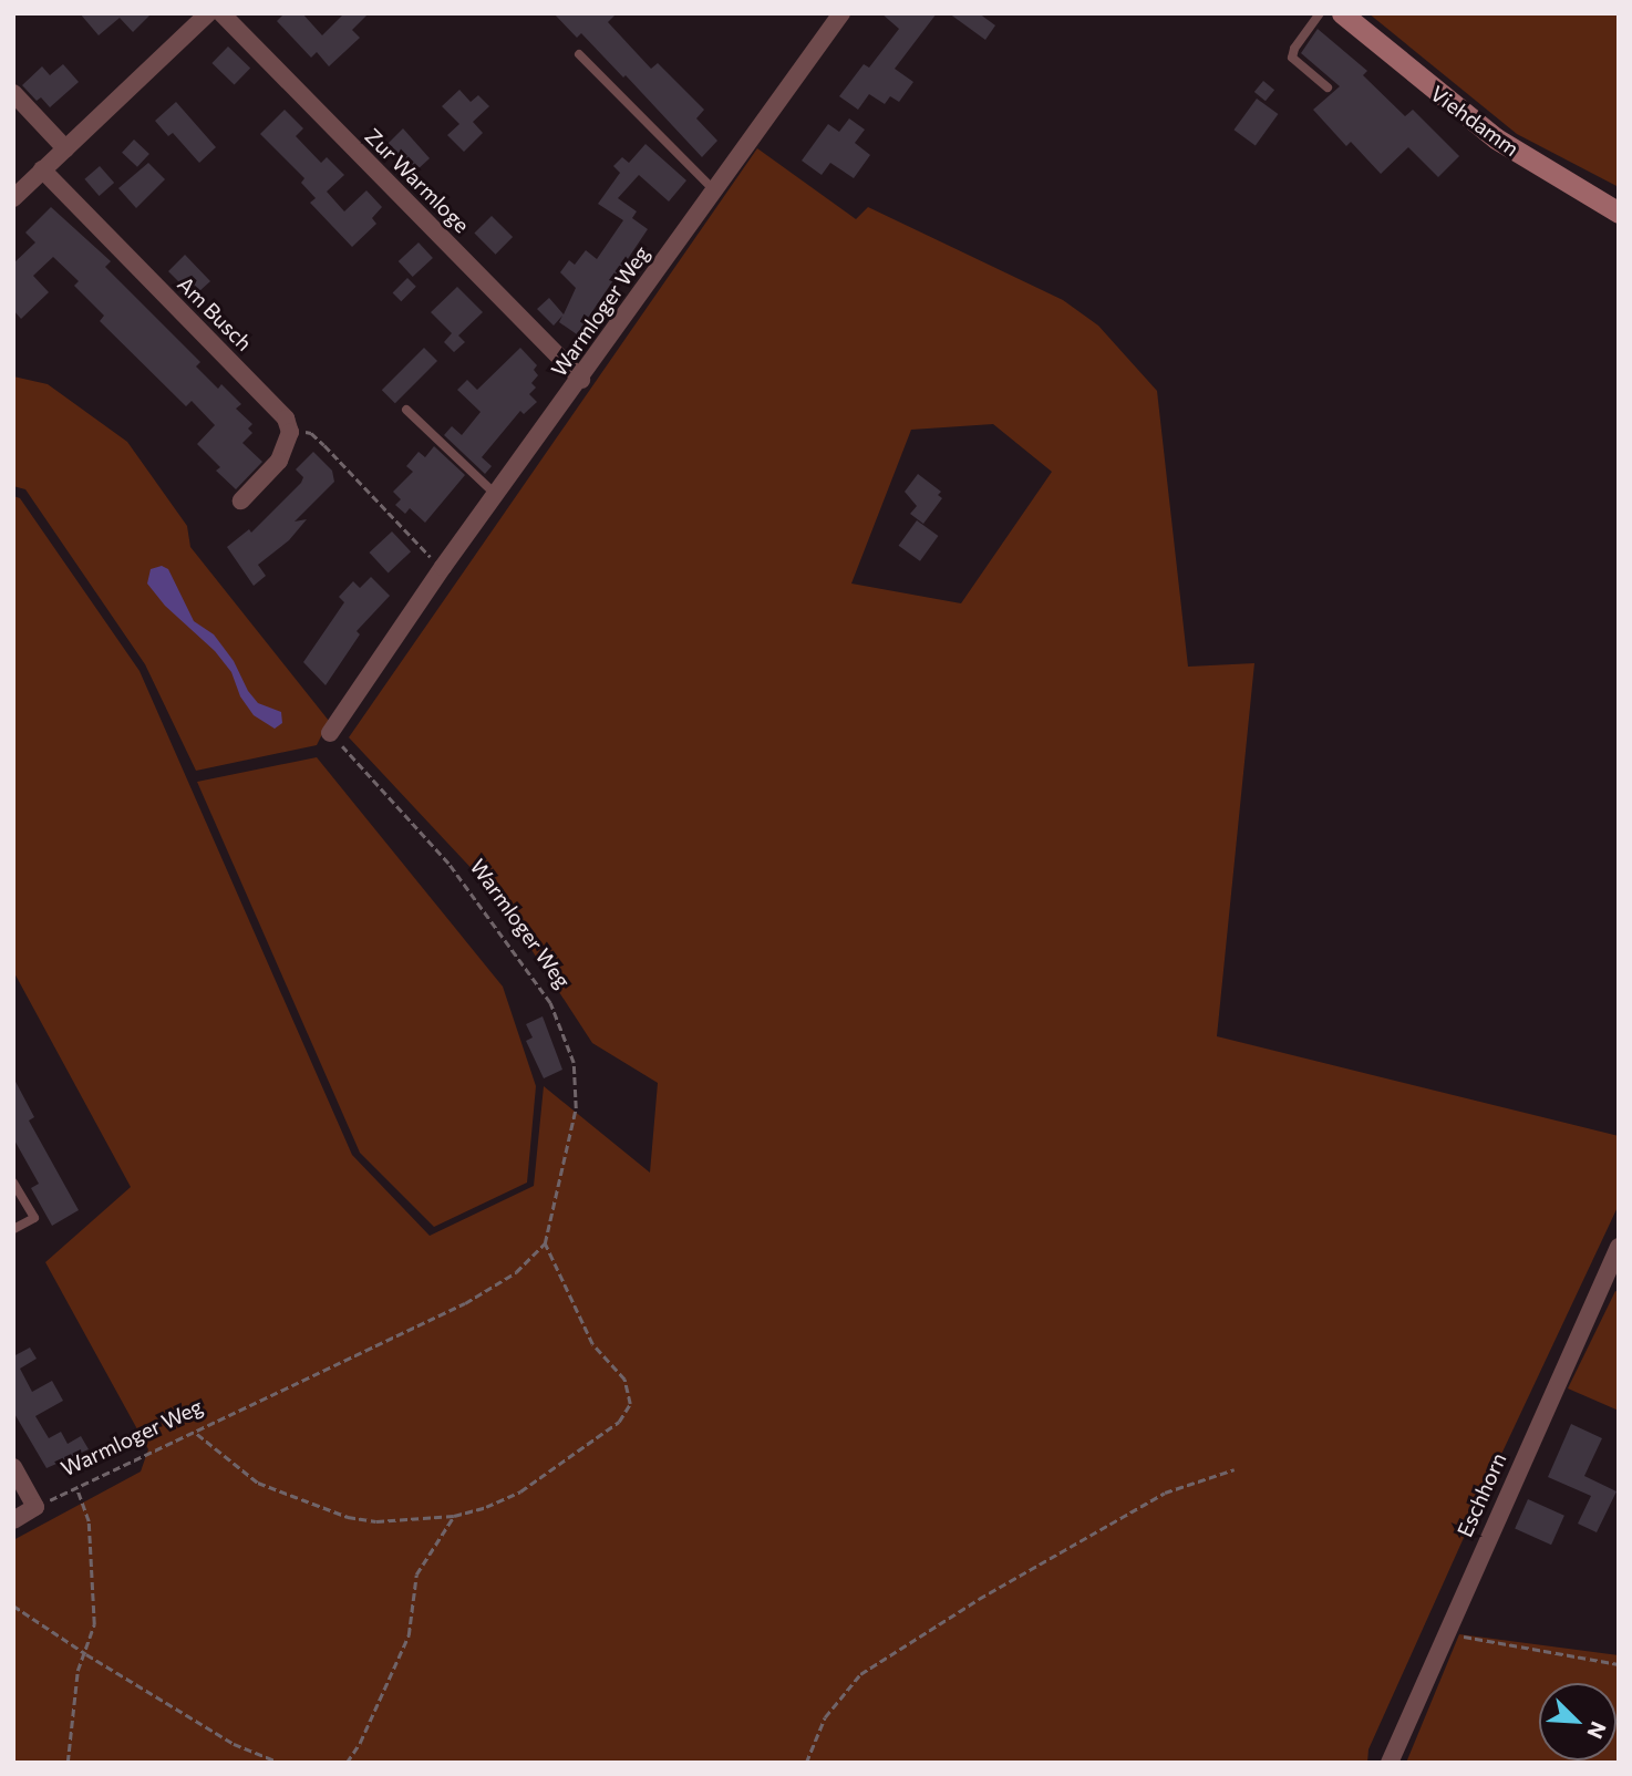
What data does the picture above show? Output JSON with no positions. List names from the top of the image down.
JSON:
{
  "streets": {
    "main road": ["Viehdamm"],
    "street": [
      "Zur Warmloge",
      "Warmloger Weg",
      "Am Busch",
      "Eschhorn"
    ]
  },
  "crossings": [
    ["Zur Warmloge", "Warmloger Weg"]
  ],
  "north": "bottom right"
}
